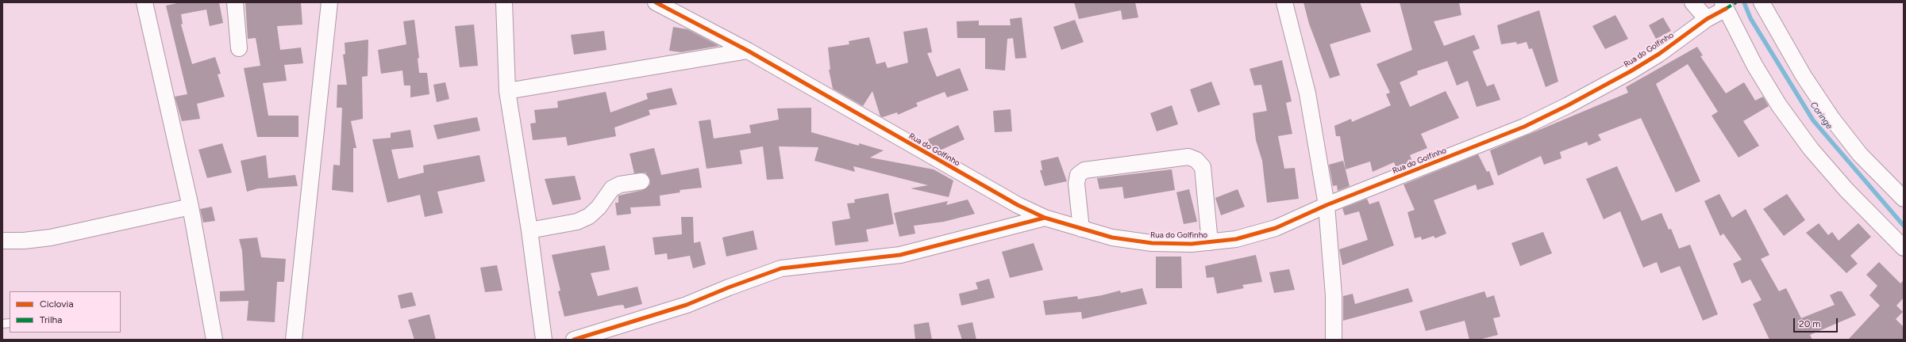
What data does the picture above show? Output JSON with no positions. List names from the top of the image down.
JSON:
{
  "streets": {
    "street": ["Rua do Golfinho"]
  },
  "water": ["Coringe"],
  "legend": ["Ciclovia", "Trilha"],
  "scale_bar": "20 m"
}
